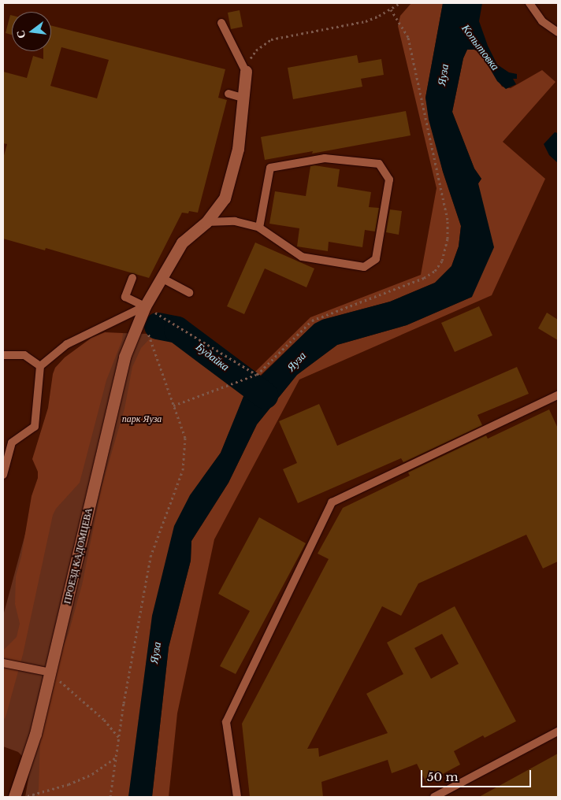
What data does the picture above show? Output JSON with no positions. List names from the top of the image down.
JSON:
{
  "streets": {
    "street": ["ПРОЕЗД КАДОМЦЕВА"]
  },
  "water": ["Копытовка", "Яуза", "Будайка"],
  "parks": ["парк Яуза"],
  "scale_bar": "50 m",
  "north": "left"
}
